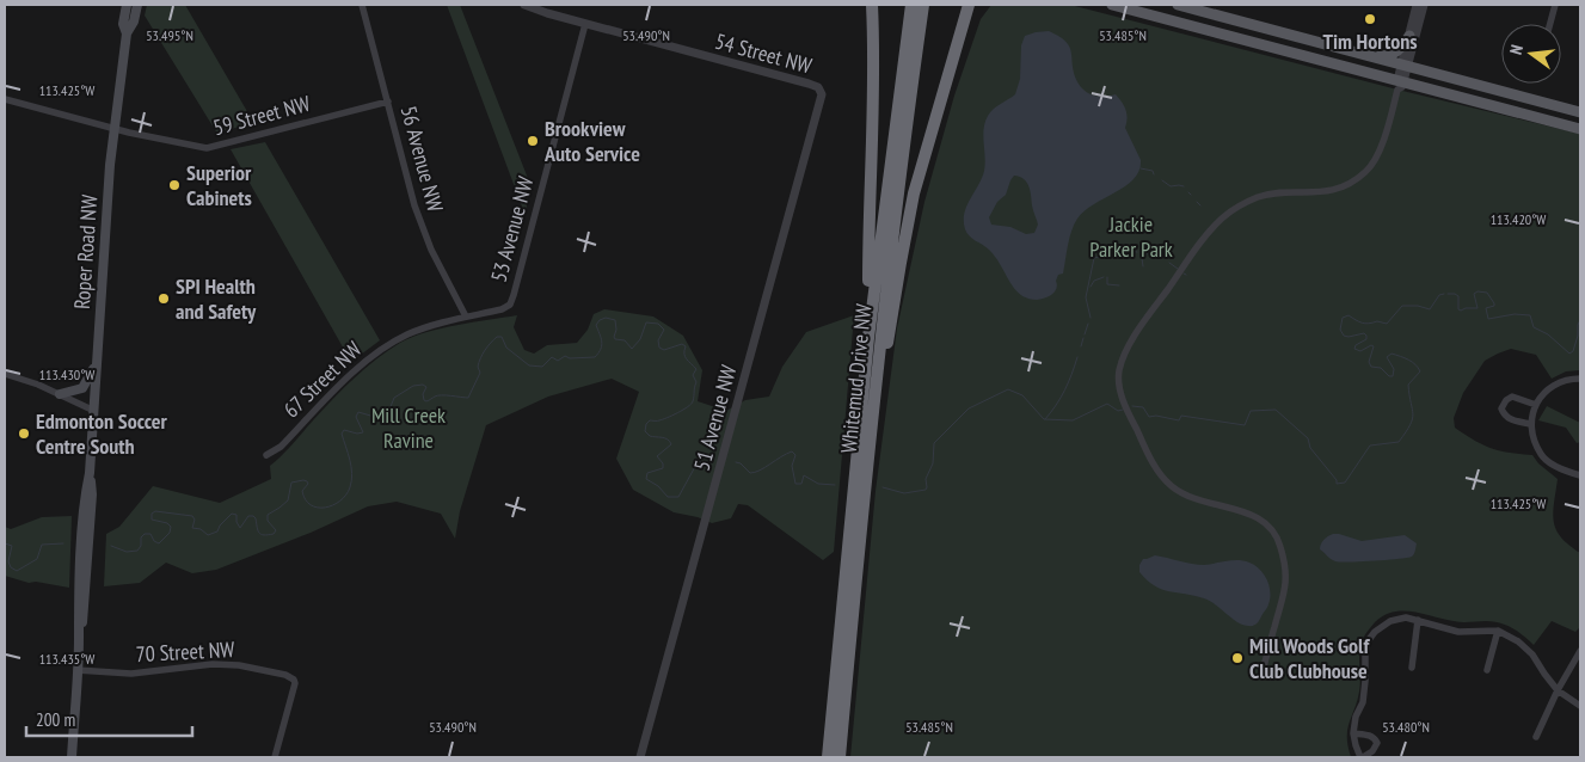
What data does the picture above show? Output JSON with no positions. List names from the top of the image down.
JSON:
{
  "streets": {
    "highway": ["Whitemud Drive NW"],
    "main road": ["Roper Road NW"],
    "street": [
      "54 Street NW",
      "59 Street NW",
      "56 Avenue NW",
      "53 Avenue NW",
      "67 Street NW",
      "51 Avenue NW",
      "70 Street NW"
    ]
  },
  "crossings": [
    ["54 Street NW", "53 Avenue NW"],
    ["54 Street NW", "51 Avenue NW"],
    ["59 Street NW", "56 Avenue NW"],
    ["59 Street NW", "Roper Road NW"],
    ["56 Avenue NW", "67 Street NW"],
    ["53 Avenue NW", "67 Street NW"],
    ["Roper Road NW", "70 Street NW"]
  ],
  "parks": ["Jackie Parker Park", "Mill Creek Ravine"],
  "places": [
    "Tim Hortons",
    "Brookview Auto Service",
    "Superior Cabinets",
    "SPI Health and Safety",
    "Edmonton Soccer Centre South",
    "Mill Woods Golf Club Clubhouse"
  ],
  "scale_bar": "200 m",
  "north": "left",
  "coordinates": [
    "53.495°N",
    "53.490°N",
    "53.485°N",
    "113.425°W",
    "113.420°W",
    "113.430°W",
    "113.435°W",
    "53.480°N"
  ]
}
